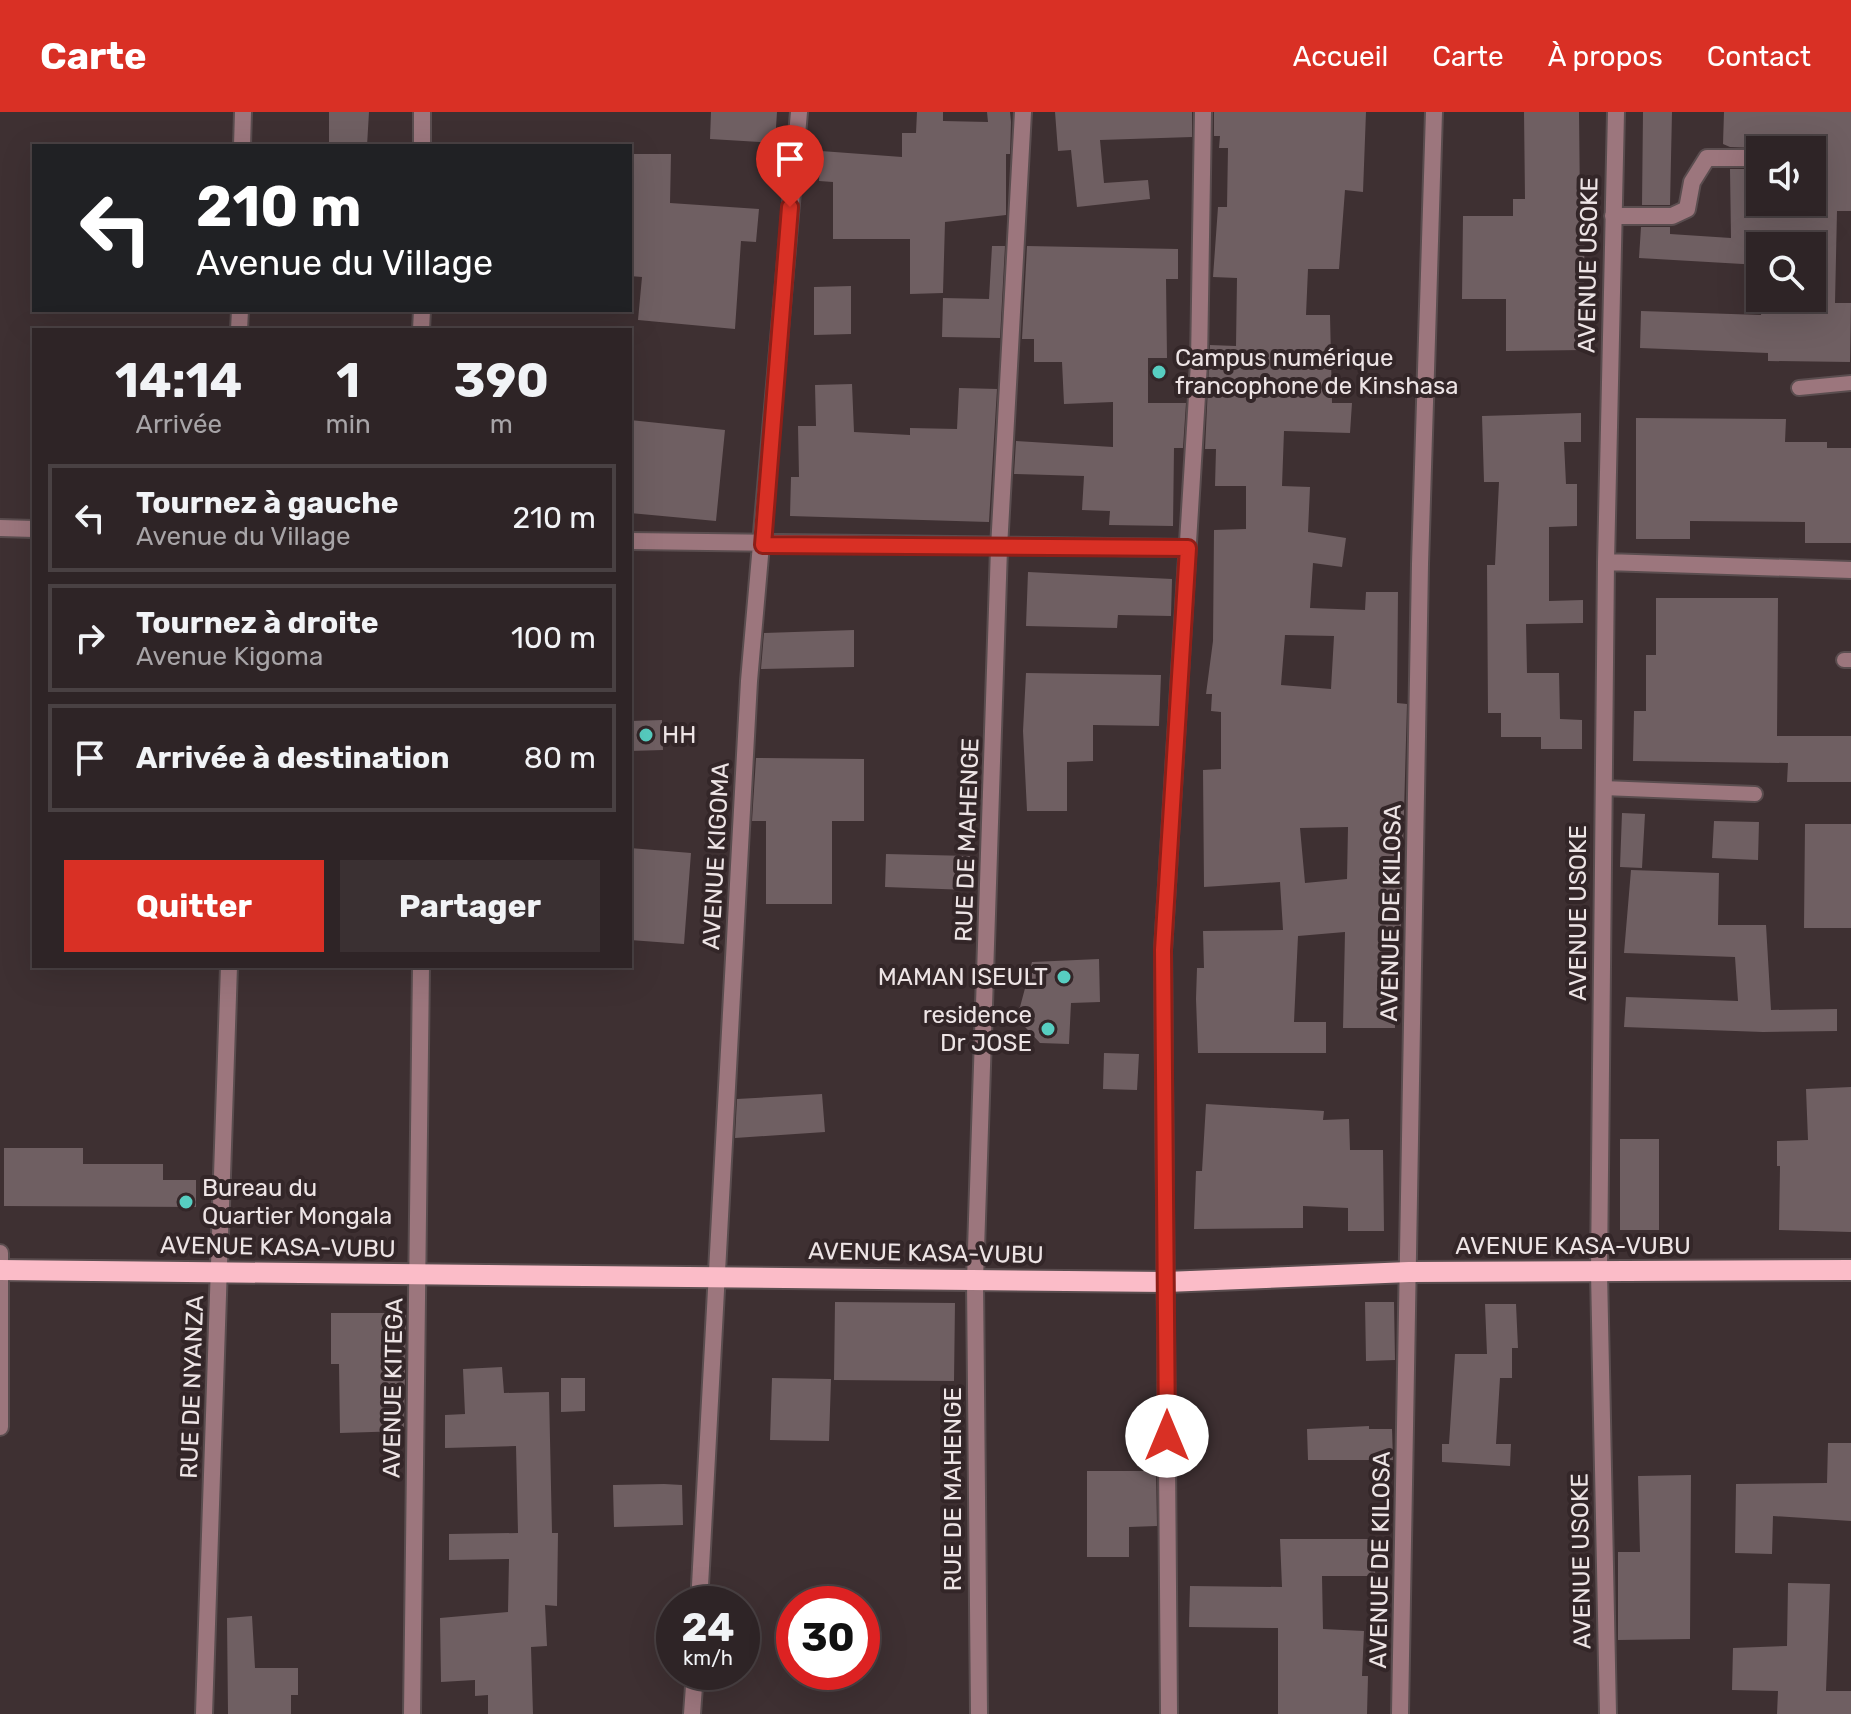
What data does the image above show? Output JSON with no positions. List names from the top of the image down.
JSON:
{
  "streets": {
    "main road": ["AVENUE KASA-VUBU"],
    "street": [
      "AVENUE USOKE",
      "RUE DE MAHENGE",
      "AVENUE KIGOMA",
      "AVENUE DE KILOSA",
      "RUE DE NYANZA",
      "AVENUE KITEGA"
    ]
  },
  "crossings": [
    ["AVENUE USOKE", "AVENUE KASA-VUBU"],
    ["RUE DE MAHENGE", "AVENUE KASA-VUBU"],
    ["AVENUE KIGOMA", "AVENUE KASA-VUBU"],
    ["AVENUE DE KILOSA", "AVENUE KASA-VUBU"],
    ["AVENUE KASA-VUBU", "RUE DE NYANZA"],
    ["AVENUE KASA-VUBU", "AVENUE KITEGA"]
  ],
  "places": [
    "Campus numérique francophone de Kinshasa",
    "HH",
    "MAMAN ISEULT",
    "residence Dr JOSE",
    "Bureau du Quartier Mongala"
  ],
  "page": {
    "header": "Carte",
    "nav": [
      "Accueil",
      "Carte",
      "À propos",
      "Contact"
    ],
    "turn": ["210 m", "Avenue du Village"],
    "eta": [
      "14:14",
      "Arrivée",
      "1",
      "min",
      "390",
      "m"
    ],
    "list": [
      {
        "name": "Tournez à gauche",
        "note": "Avenue du Village",
        "value": "210 m"
      },
      {
        "name": "Tournez à droite",
        "note": "Avenue Kigoma",
        "value": "100 m"
      },
      {
        "name": "Arrivée à destination",
        "value": "80 m"
      }
    ],
    "buttons": ["Quitter", "Partager"],
    "speed": "24 km/h",
    "limit": "30"
  }
}
